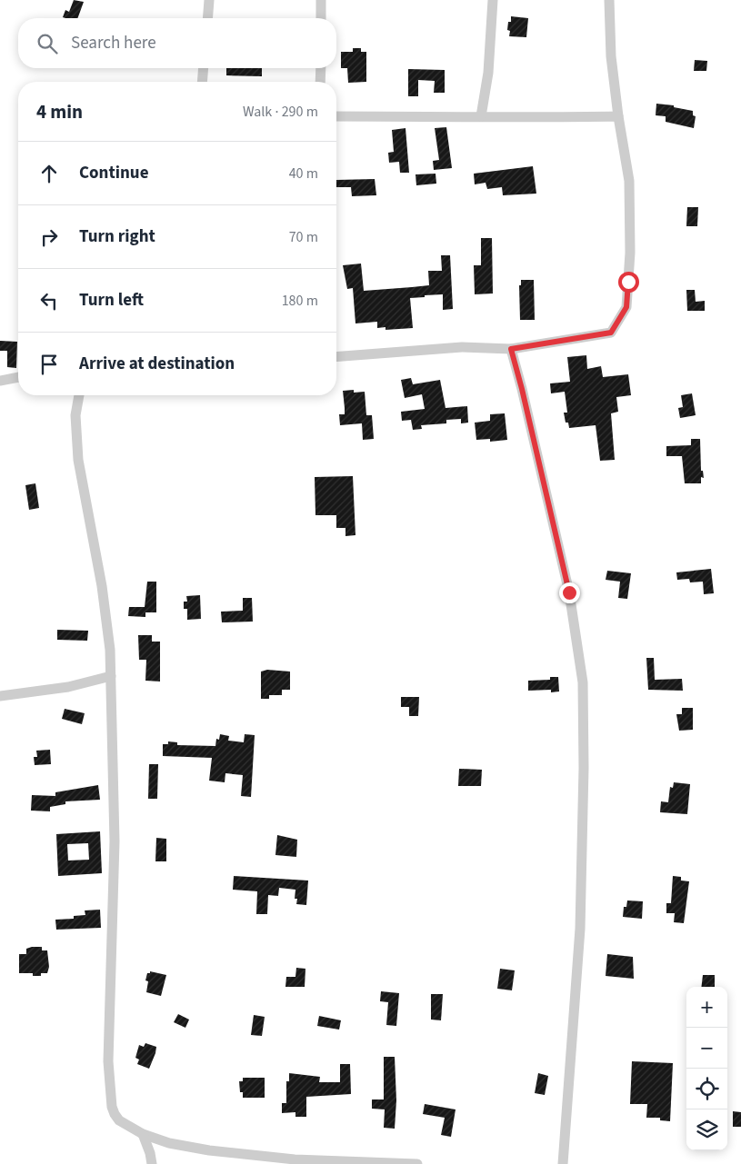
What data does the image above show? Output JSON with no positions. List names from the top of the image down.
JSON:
{
  "page": {
    "search": "Search here",
    "heading": ["4 min", "Walk · 290 m"],
    "list": [
      ["Continue", "40 m"],
      ["Turn right", "70 m"],
      ["Turn left", "180 m"],
      "Arrive at destination"
    ],
    "map_buttons": ["+", "−"]
  }
}
